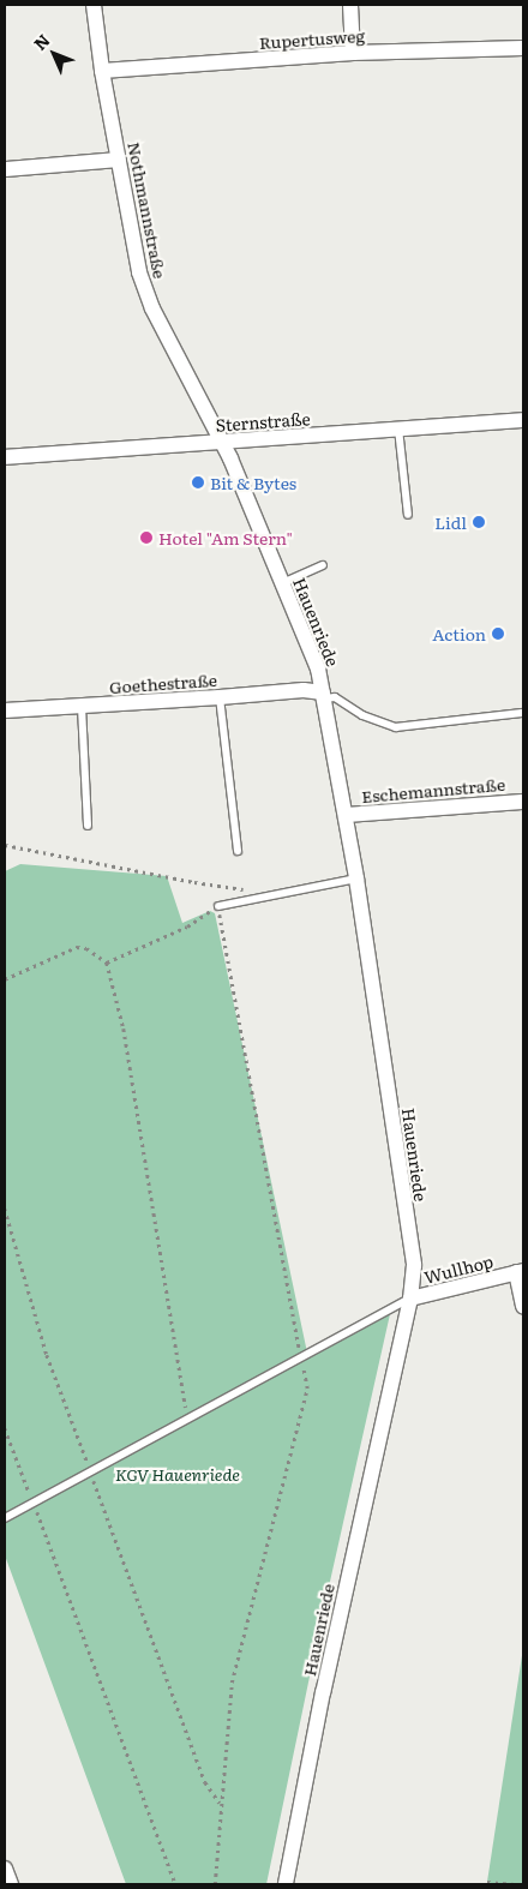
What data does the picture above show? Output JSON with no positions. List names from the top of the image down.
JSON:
{
  "streets": {
    "street": [
      "Rupertusweg",
      "Nothmannstraße",
      "Sternstraße",
      "Hauenriede",
      "Goethestraße",
      "Eschemannstraße",
      "Wullhop"
    ]
  },
  "crossings": [
    ["Rupertusweg", "Nothmannstraße"],
    ["Nothmannstraße", "Sternstraße"],
    ["Nothmannstraße", "Hauenriede"],
    ["Sternstraße", "Hauenriede"],
    ["Hauenriede", "Goethestraße"],
    ["Hauenriede", "Eschemannstraße"],
    ["Hauenriede", "Wullhop"]
  ],
  "parks": ["KGV Hauenriede"],
  "places": [
    "Bit & Bytes",
    "Lidl",
    "Hotel \"Am Stern\"",
    "Action"
  ],
  "north": "top left"
}
